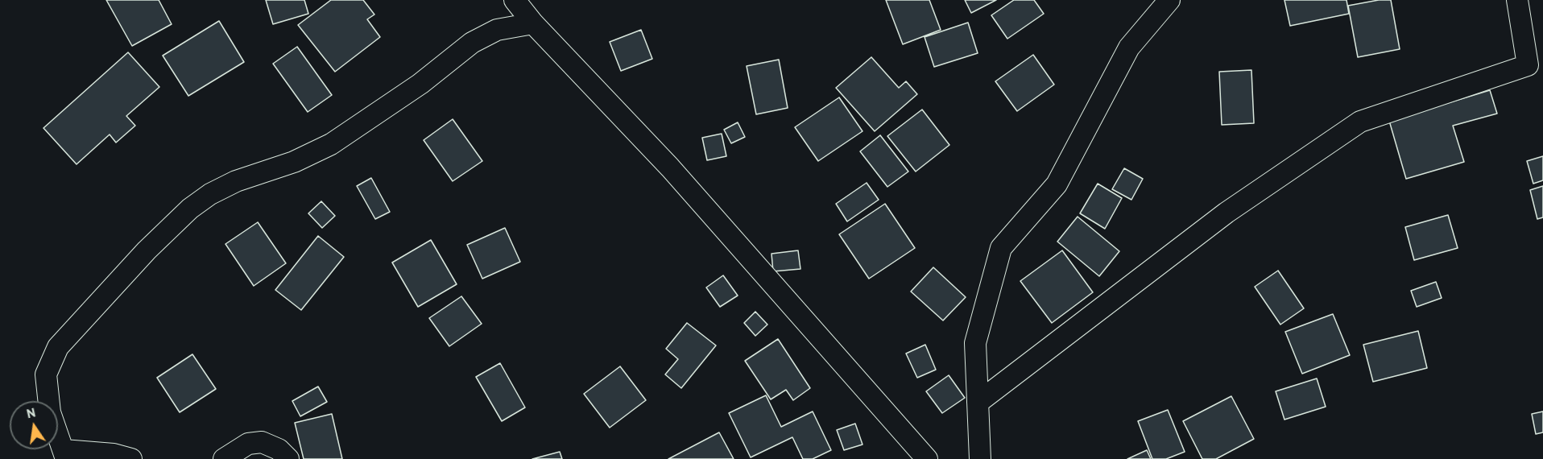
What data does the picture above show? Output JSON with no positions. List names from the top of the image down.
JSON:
{
  "north": "top"
}
